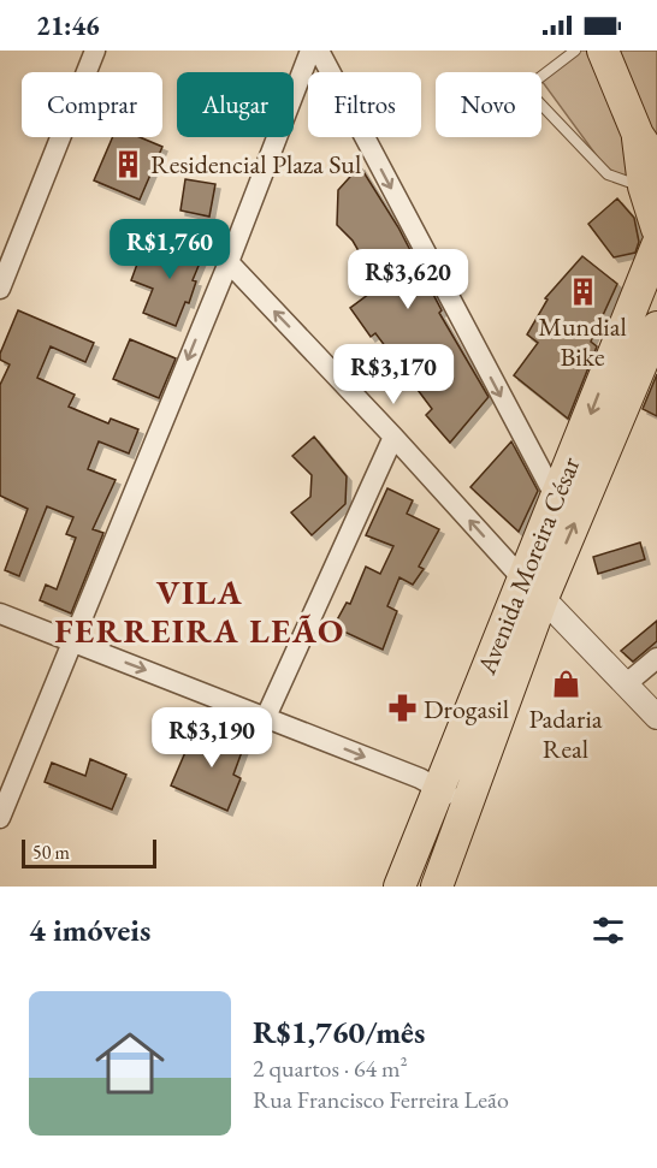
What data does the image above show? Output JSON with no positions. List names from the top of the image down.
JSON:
{
  "streets": {
    "main road": ["Avenida Moreira César"]
  },
  "districts": ["VILA FERREIRA LEÃO"],
  "places": {
    "building": ["Residencial Plaza Sul", "Mundial Bike"],
    "shop": ["Padaria Real"],
    "pharmacy": ["Drogasil"]
  },
  "scale_bar": "50 m",
  "page": {
    "status": "21:46",
    "chip": [
      "Comprar",
      "Alugar",
      "Filtros",
      "Novo"
    ],
    "price": [
      "R$1,760",
      "R$3,620",
      "R$3,170",
      "R$3,190"
    ],
    "scale": "50 m",
    "heading": "4 imóveis",
    "list": [
      {
        "name": "R$1,760/mês",
        "note": "2 quartos · 64 m² · Rua Francisco Ferreira Leão"
      }
    ]
  }
}
